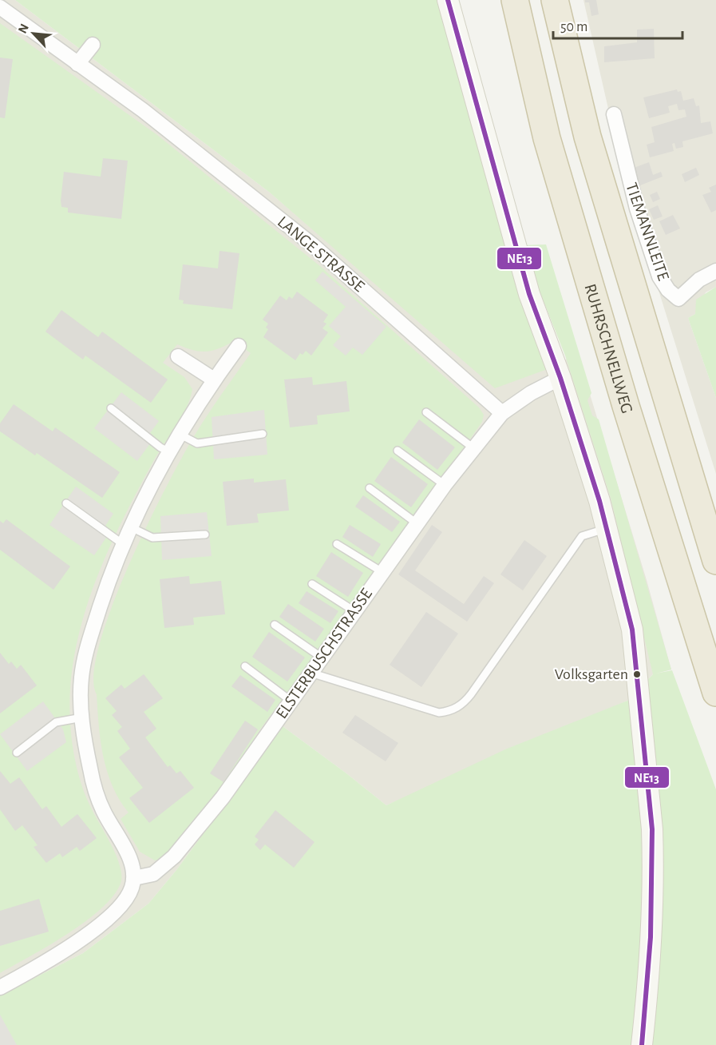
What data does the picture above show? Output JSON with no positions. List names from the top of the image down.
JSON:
{
  "streets": {
    "highway": ["RUHRSCHNELLWEG"],
    "street": ["TIEMANNLEITE", "LANGE STRASSE", "ELSTERBUSCHSTRASSE"]
  },
  "crossings": [
    ["LANGE STRASSE", "ELSTERBUSCHSTRASSE"]
  ],
  "places": ["Volksgarten"],
  "lines": ["transit line NE13"],
  "scale_bar": "50 m",
  "north": "top left"
}
